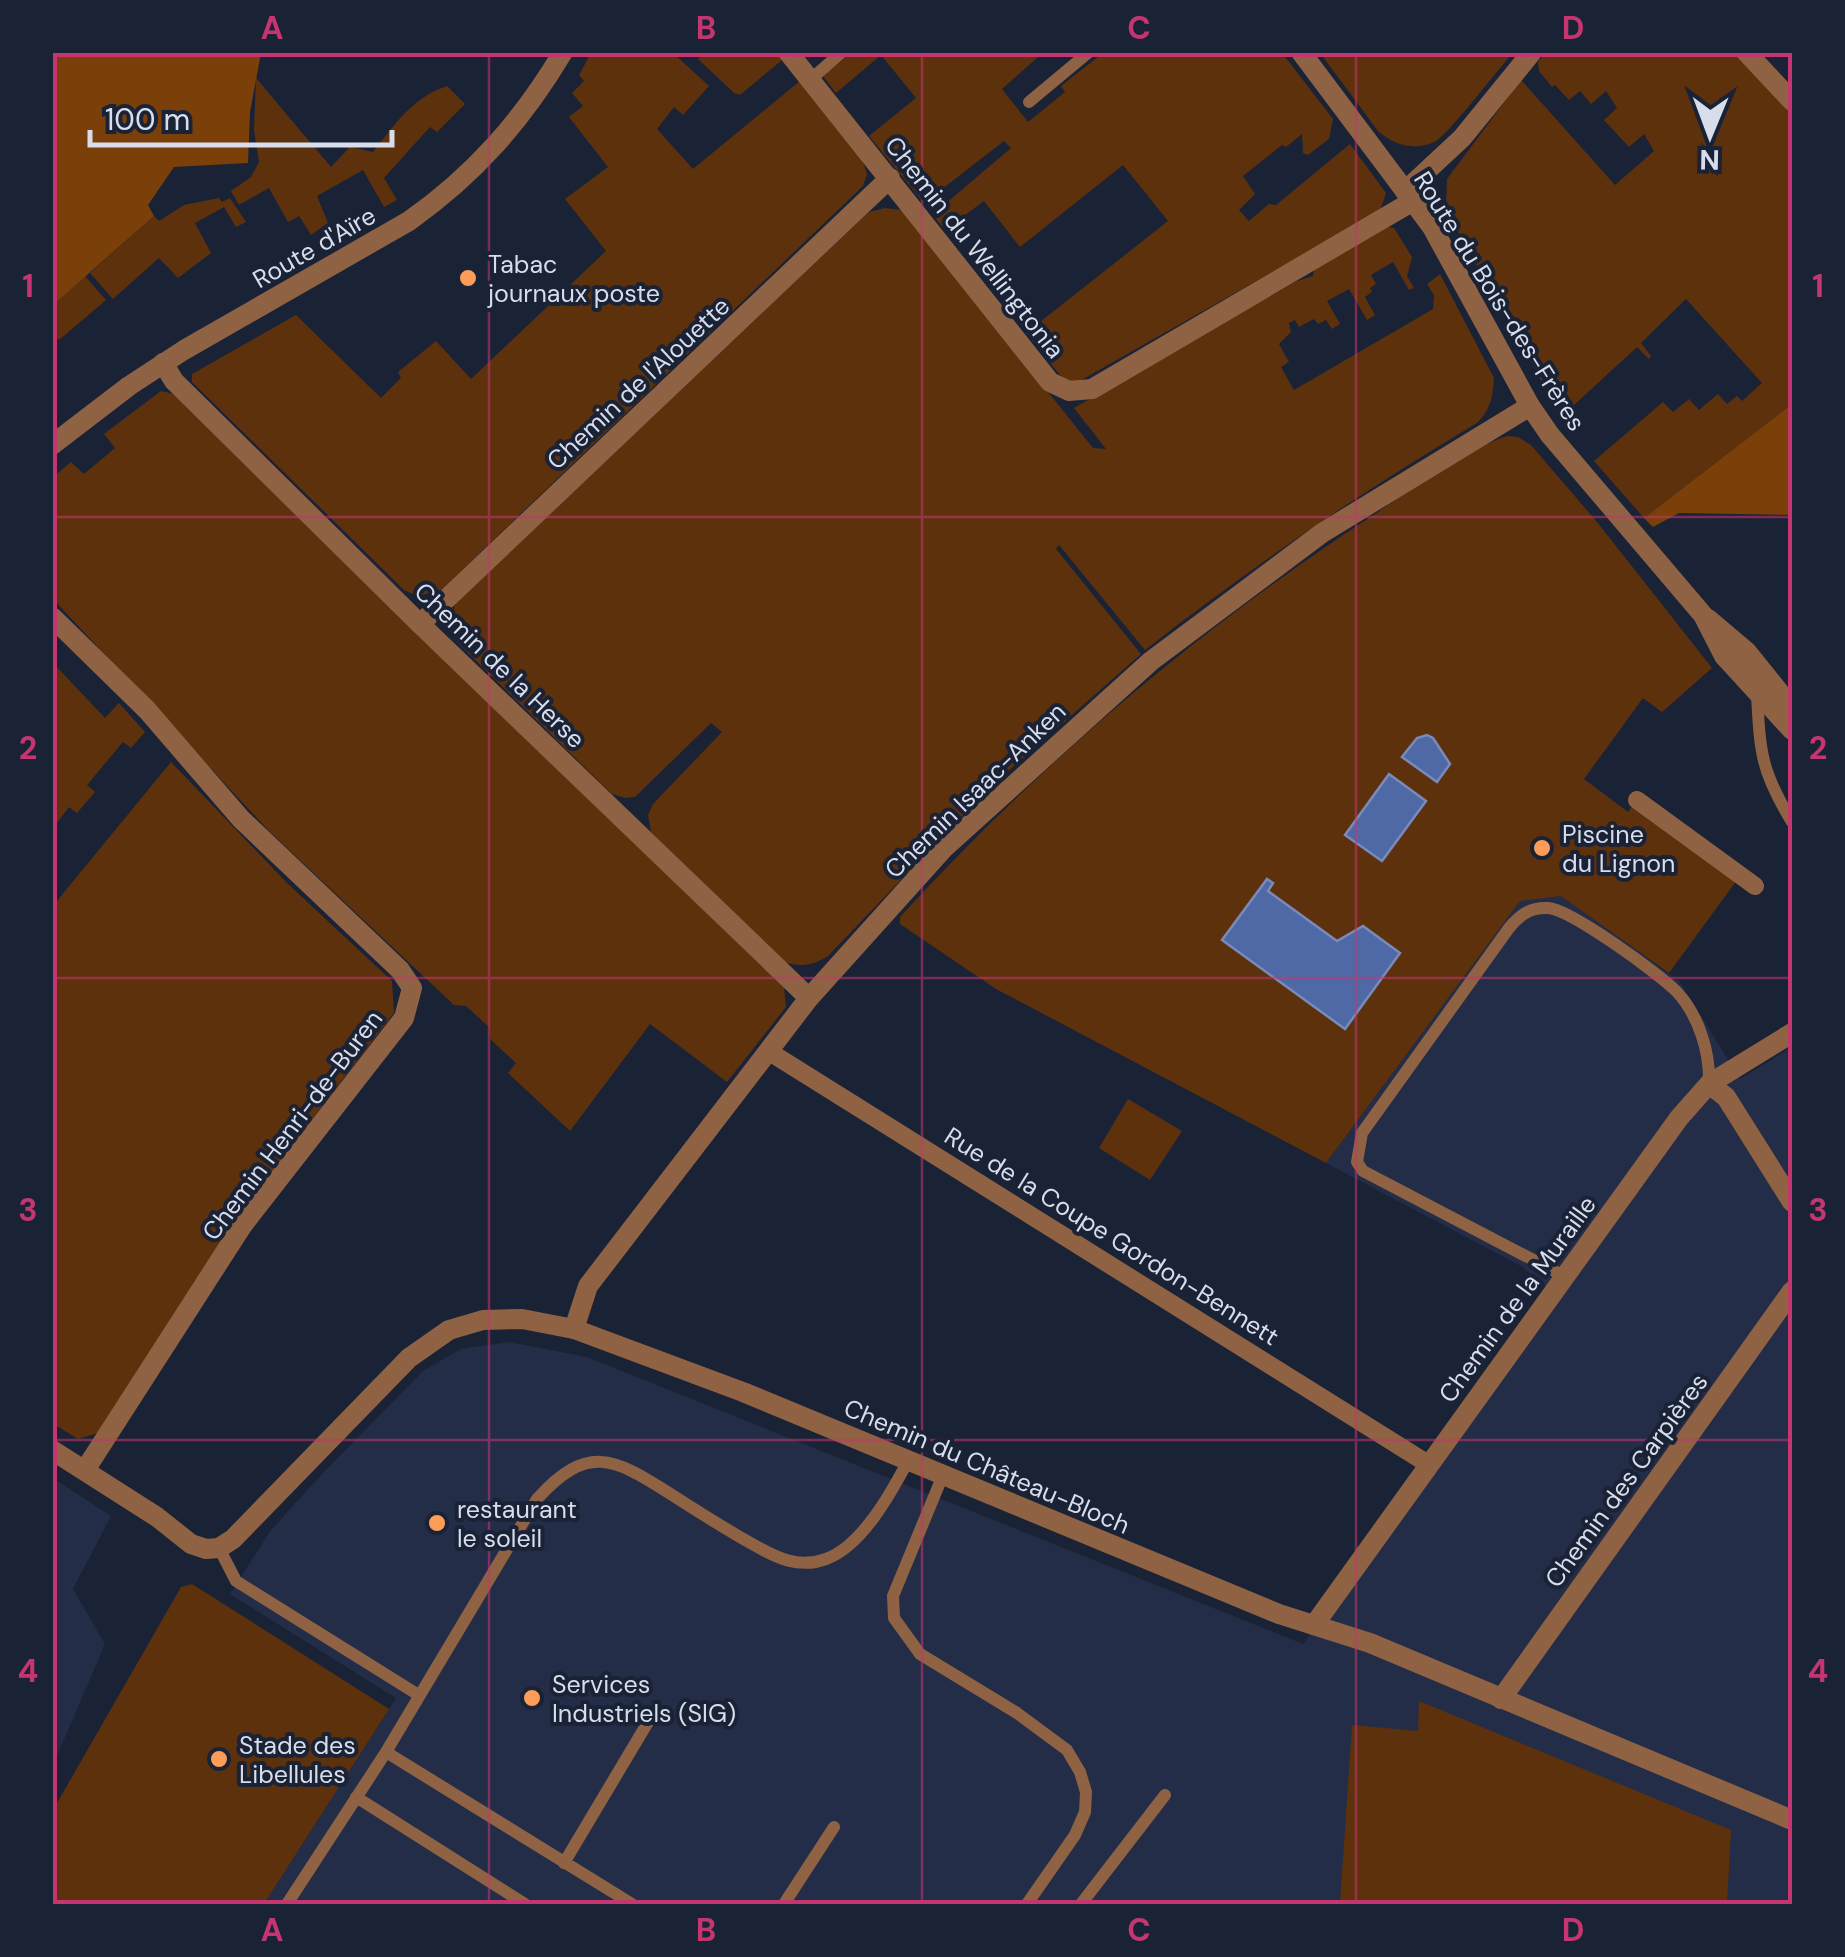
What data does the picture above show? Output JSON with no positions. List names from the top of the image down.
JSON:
{
  "streets": {
    "street": [
      "Route d'Aïre",
      "Chemin du Wellingtonia",
      "Route du Bois-des-Frères",
      "Chemin de l'Alouette",
      "Chemin de la Herse",
      "Chemin Isaac-Anken",
      "Chemin Henri-de-Buren",
      "Rue de la Coupe Gordon-Bennett",
      "Chemin de la Muraille",
      "Chemin du Château-Bloch",
      "Chemin des Carpières"
    ]
  },
  "crossings": [
    ["Route d'Aïre", "Chemin de la Herse"],
    ["Chemin du Wellingtonia", "Route du Bois-des-Frères"],
    ["Chemin du Wellingtonia", "Chemin de l'Alouette"],
    ["Route du Bois-des-Frères", "Chemin Isaac-Anken"],
    ["Chemin de l'Alouette", "Chemin de la Herse"],
    ["Chemin de la Herse", "Chemin Isaac-Anken"],
    ["Chemin Isaac-Anken", "Rue de la Coupe Gordon-Bennett"],
    ["Chemin Isaac-Anken", "Chemin du Château-Bloch"],
    ["Rue de la Coupe Gordon-Bennett", "Chemin de la Muraille"],
    ["Chemin de la Muraille", "Chemin du Château-Bloch"],
    ["Chemin du Château-Bloch", "Chemin des Carpières"]
  ],
  "places": [
    "Tabac journaux poste",
    "Piscine du Lignon",
    "restaurant le soleil",
    "Services Industriels (SIG)",
    "Stade des Libellules"
  ],
  "scale_bar": "100 m",
  "north": "bottom",
  "grid": {
    "columns": [
      "A",
      "B",
      "C",
      "D"
    ],
    "rows": [
      "1",
      "2",
      "3",
      "4"
    ]
  }
}
